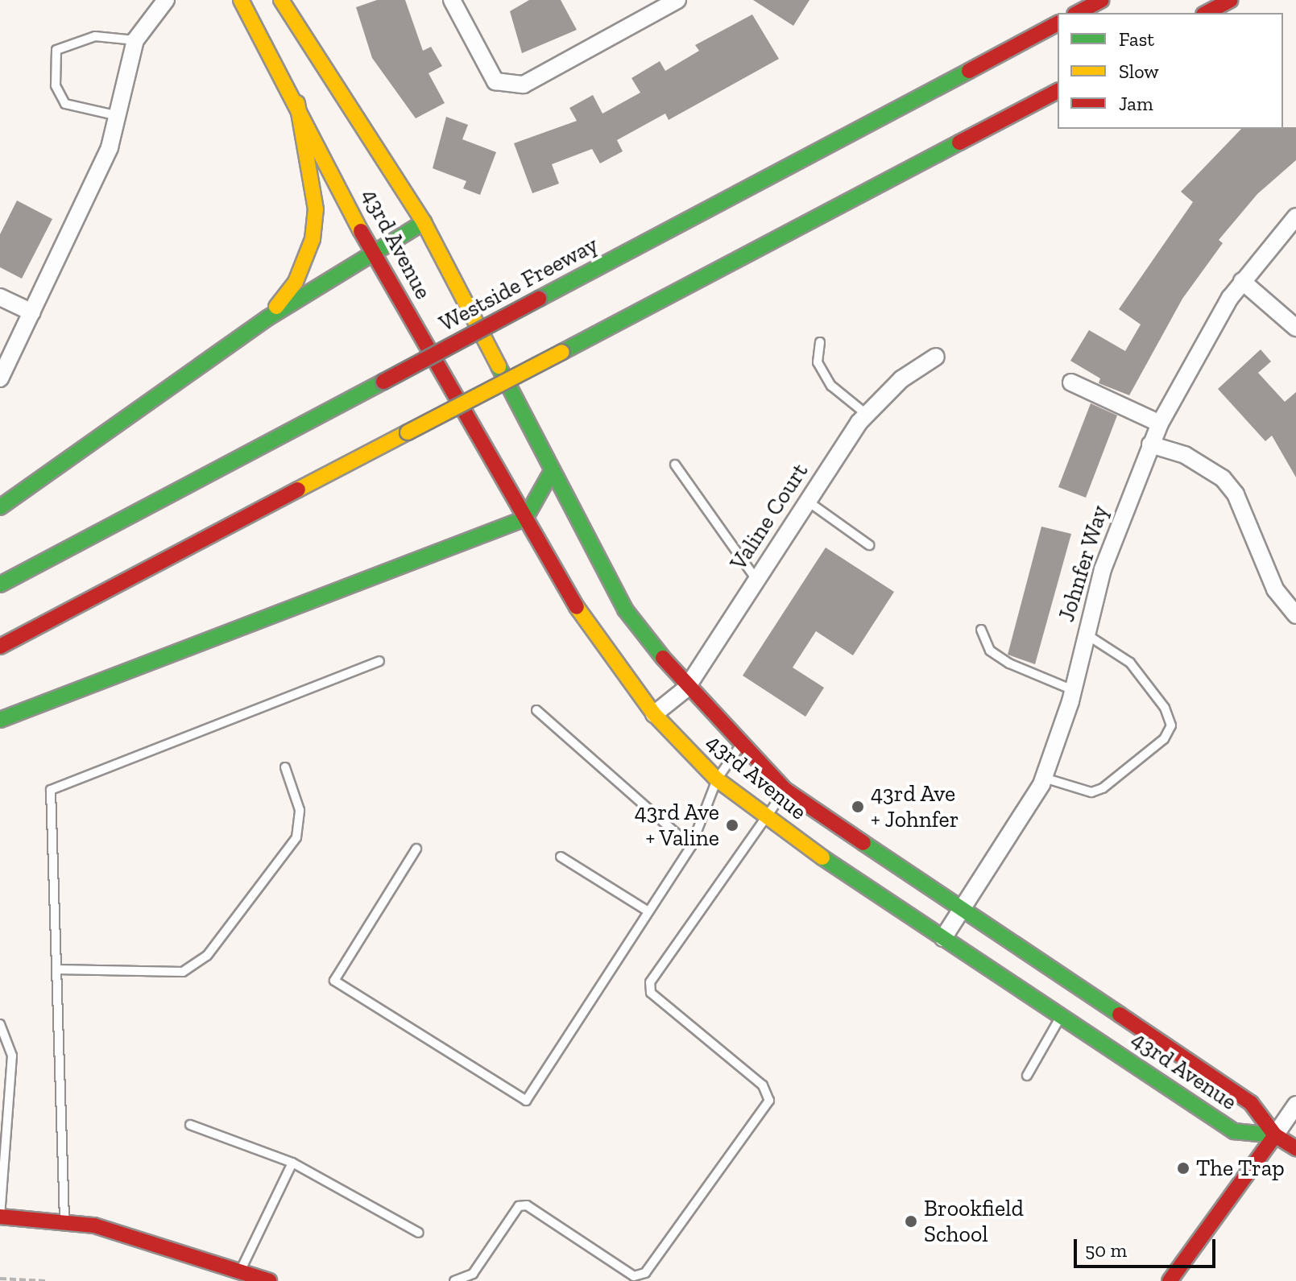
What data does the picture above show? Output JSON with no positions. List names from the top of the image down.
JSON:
{
  "streets": {
    "main road": ["43rd Avenue", "Westside Freeway"],
    "street": ["Valine Court", "Johnfer Way"]
  },
  "crossings": [
    ["43rd Avenue", "Valine Court"],
    ["43rd Avenue", "Johnfer Way"]
  ],
  "places": [
    "43rd Ave + Johnfer",
    "43rd Ave + Valine",
    "The Trap",
    "Brookfield School"
  ],
  "legend": ["Fast", "Slow", "Jam"],
  "scale_bar": "50 m"
}
